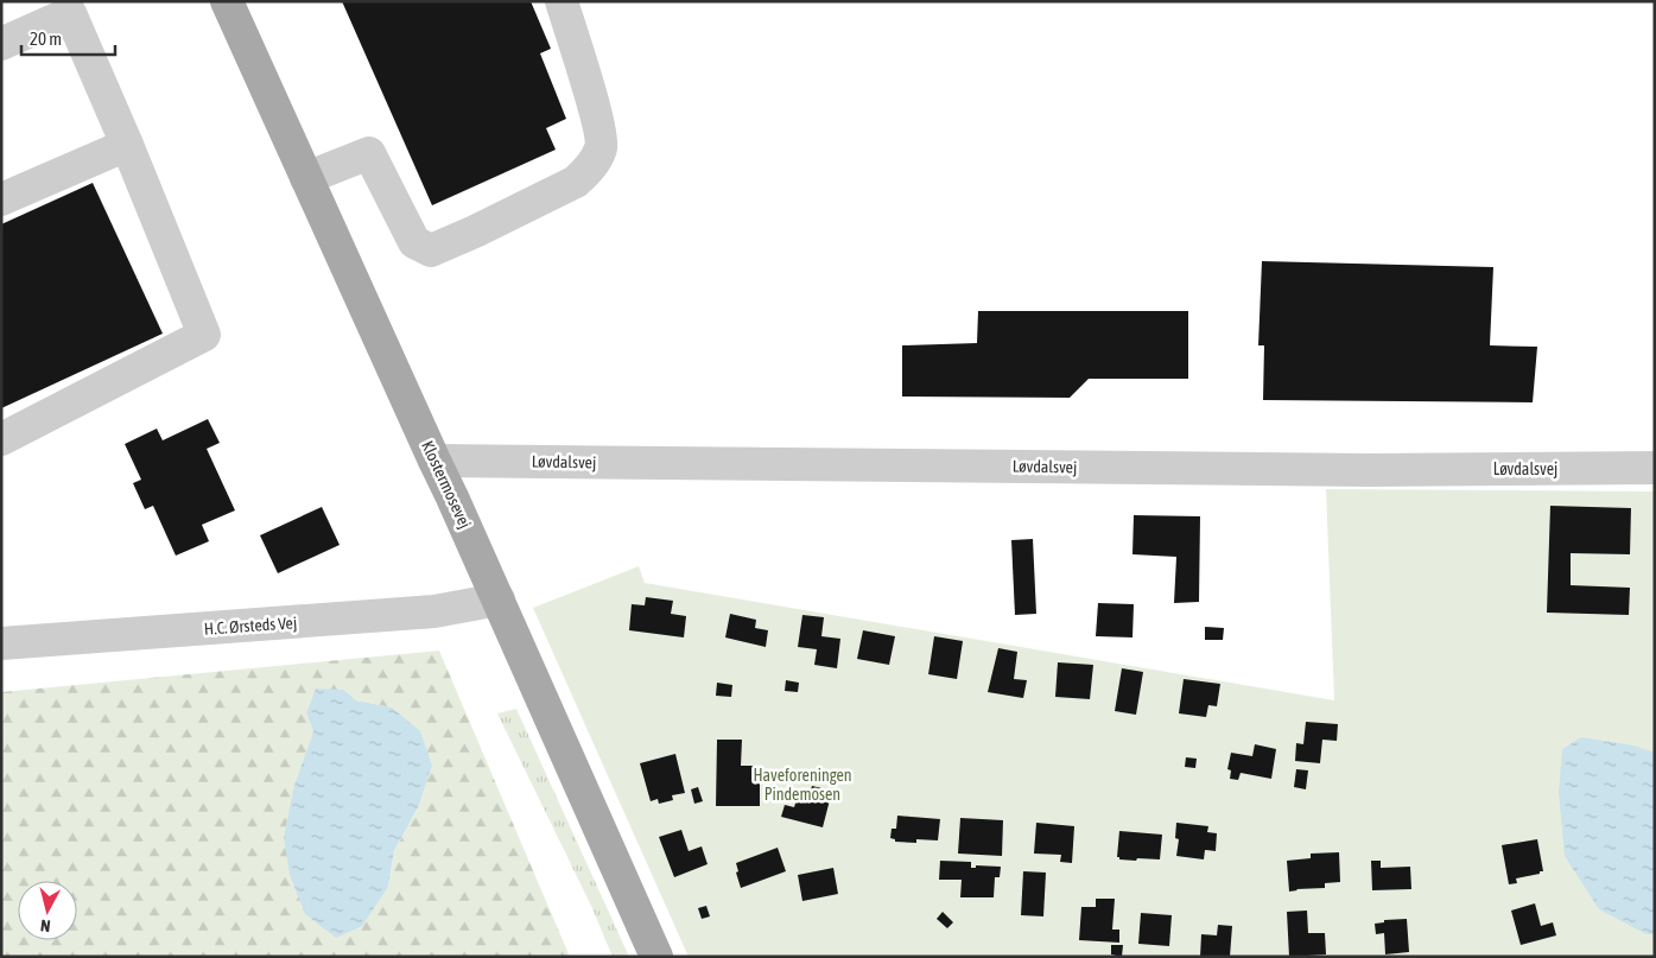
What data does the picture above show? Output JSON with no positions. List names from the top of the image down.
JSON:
{
  "streets": {
    "main road": ["Klostermosevej"],
    "street": ["Løvdalsvej", "H.C. Ørsteds Vej"]
  },
  "crossings": [
    ["Løvdalsvej", "Klostermosevej"],
    ["Klostermosevej", "H.C. Ørsteds Vej"]
  ],
  "parks": ["Haveforeningen Pindemosen"],
  "scale_bar": "20 m",
  "north": "bottom"
}
